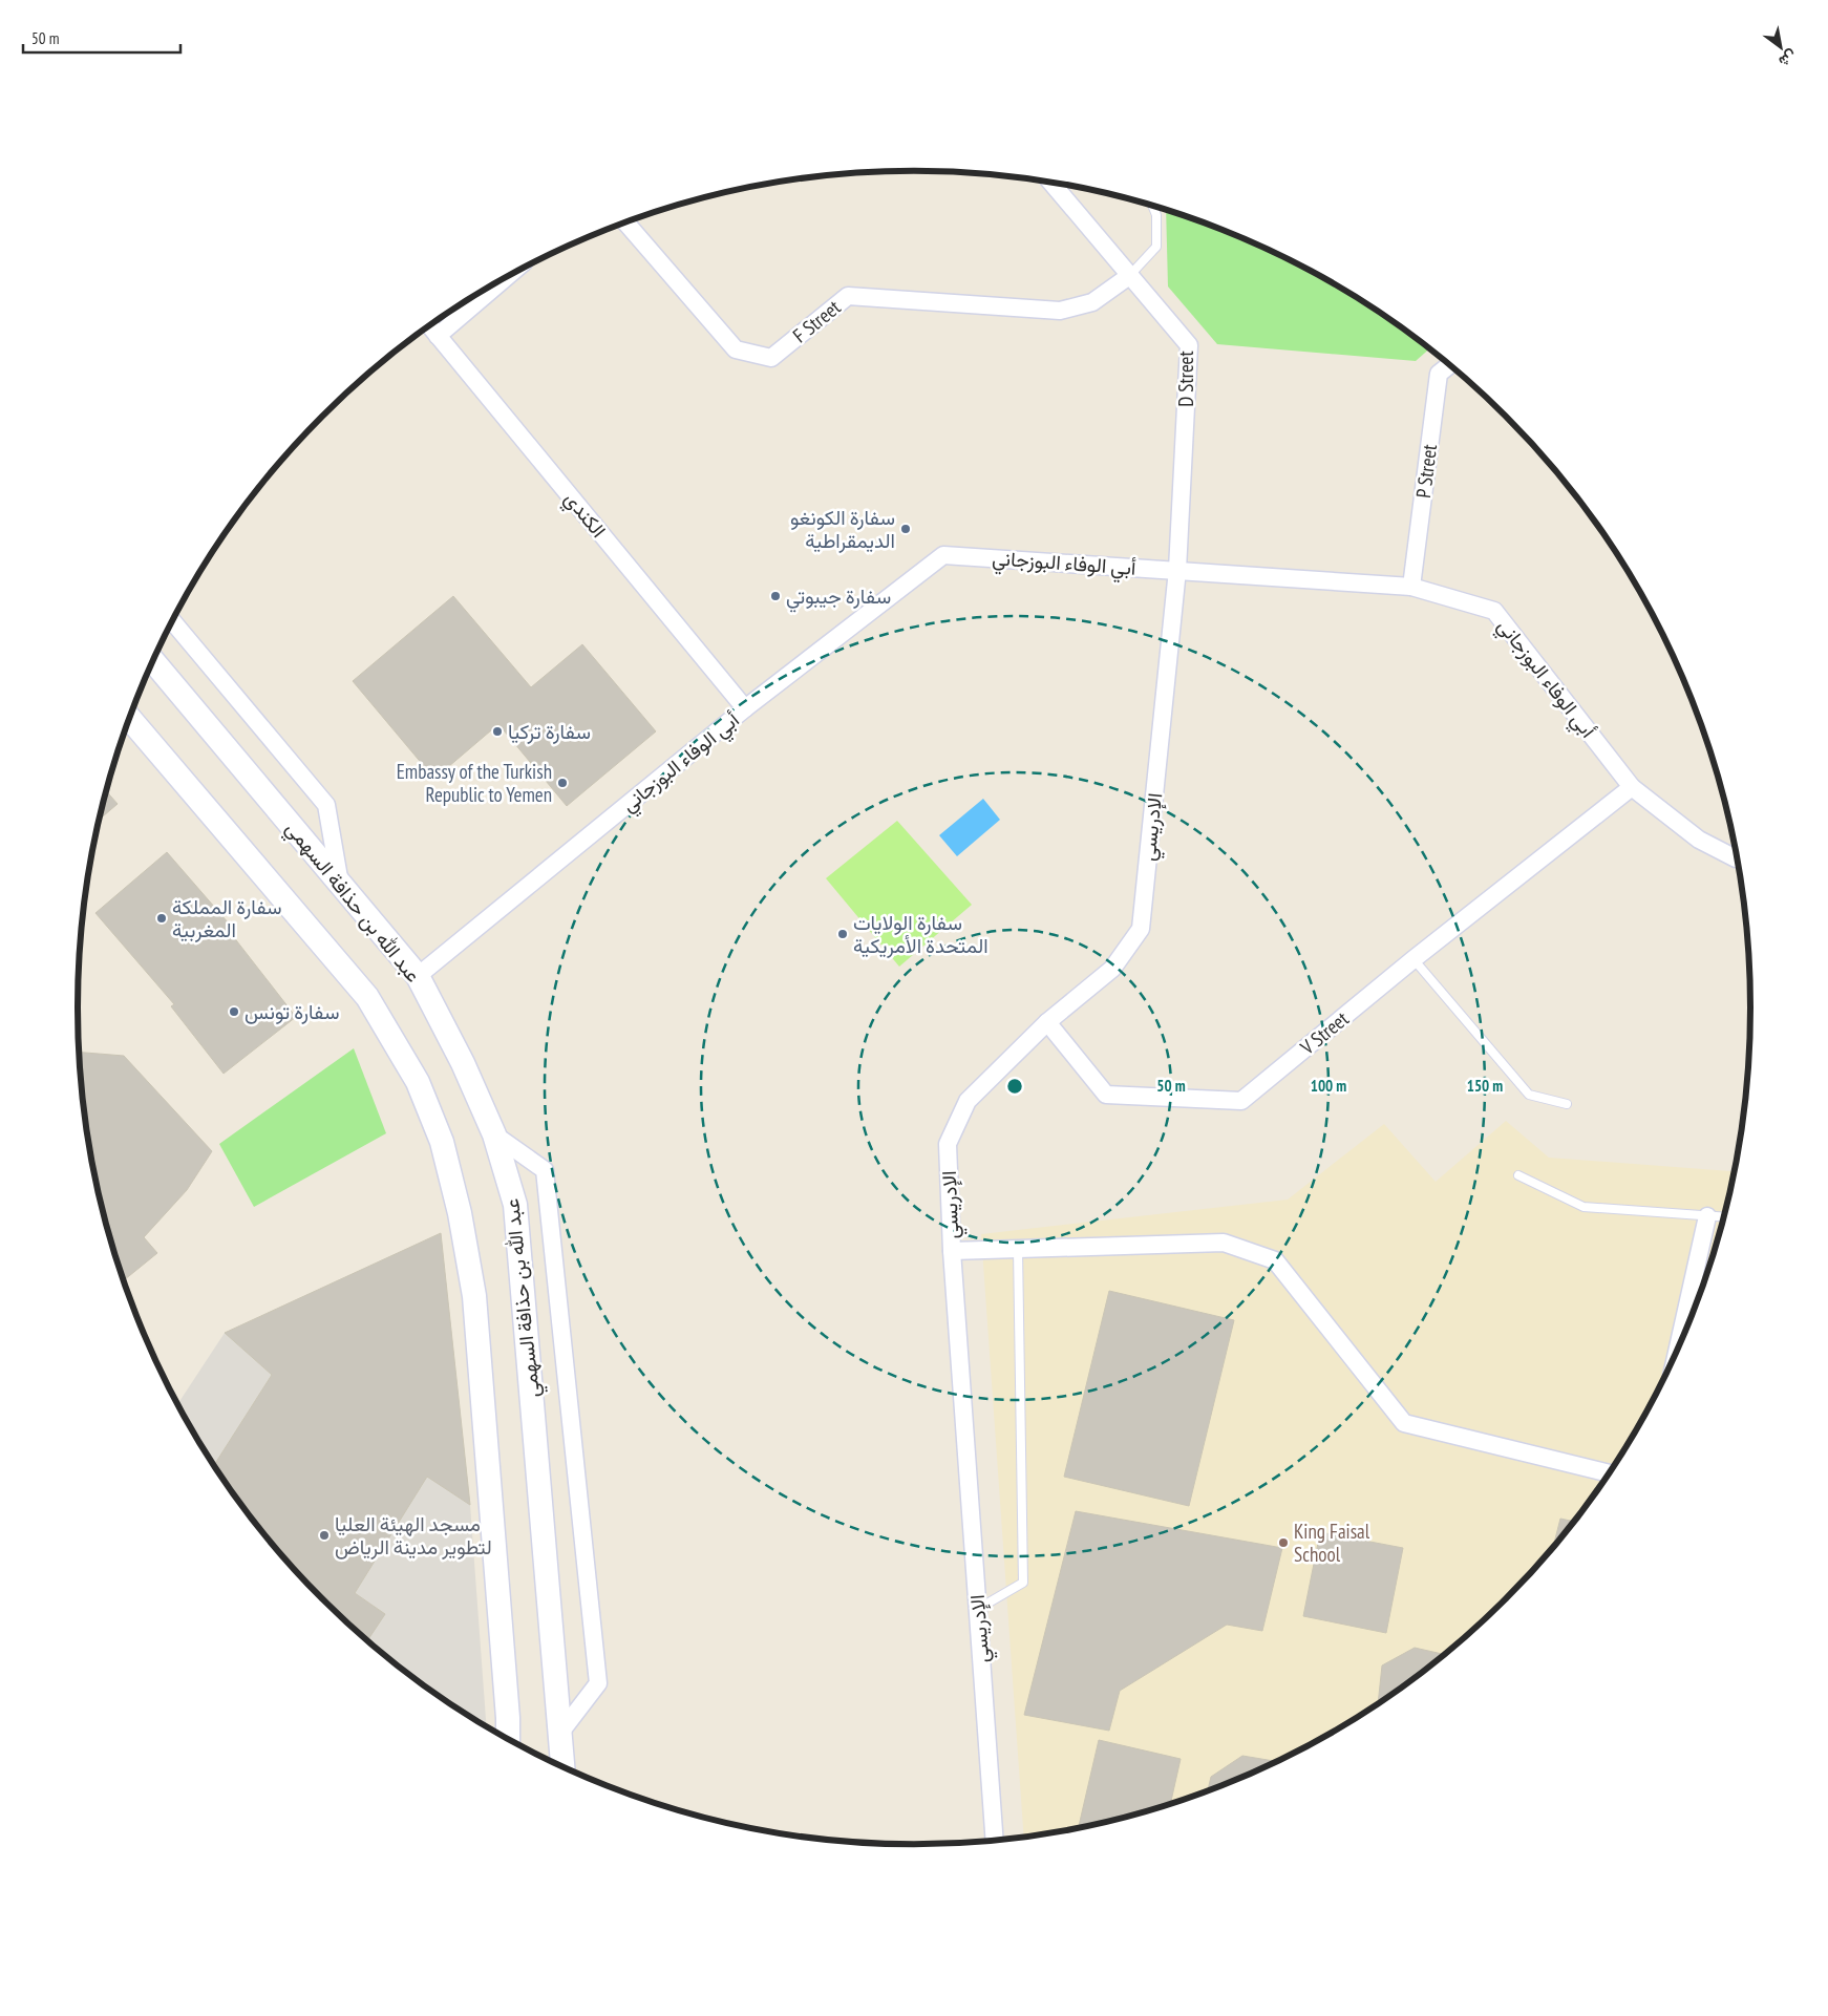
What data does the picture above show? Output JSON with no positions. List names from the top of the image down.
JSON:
{
  "streets": {
    "street": [
      "F Street",
      "D Street",
      "P Street",
      "الكندي",
      "أبي الوفاء البوزجاني",
      "الإدريسي",
      "عبد الله بن حذافة السهمي",
      "V Street"
    ]
  },
  "crossings": [
    ["F Street", "D Street"],
    ["D Street", "أبي الوفاء البوزجاني"],
    ["D Street", "الإدريسي"],
    ["P Street", "أبي الوفاء البوزجاني"],
    ["الكندي", "أبي الوفاء البوزجاني"],
    ["أبي الوفاء البوزجاني", "عبد الله بن حذافة السهمي"],
    ["أبي الوفاء البوزجاني", "V Street"],
    ["الإدريسي", "V Street"]
  ],
  "places": [
    "سفارة الكونغو الديمقراطية",
    "سفارة جيبوتي",
    "سفارة تركيا",
    "Embassy of the Turkish Republic to Yemen",
    "سفارة المملكة المغربية",
    "سفارة الولايات المتحدة الأمريكية",
    "سفارة تونس",
    "مسجد الهيئة العليا لتطوير مدينة الرياض",
    "King Faisal School"
  ],
  "scale_bar": "50 m",
  "north": "bottom right",
  "rings": ["50 m", "100 m", "150 m"]
}
